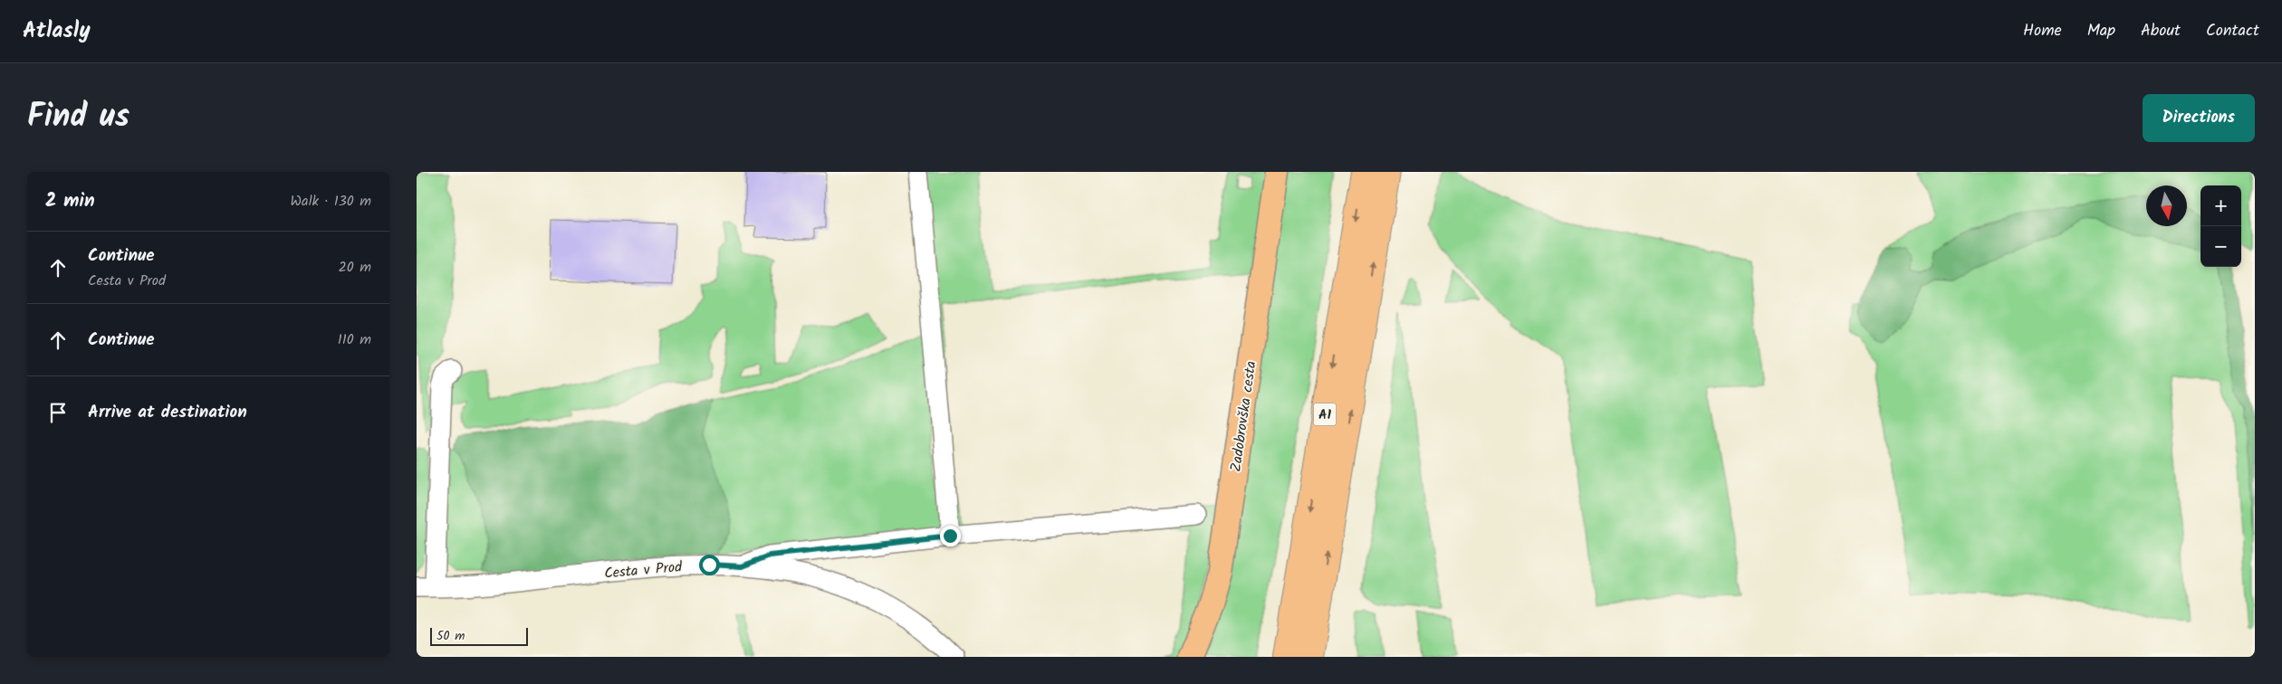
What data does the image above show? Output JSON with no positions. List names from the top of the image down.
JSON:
{
  "streets": {
    "highway": ["A1"],
    "main road": ["Zadobrovška cesta"],
    "street": ["Cesta v Prod"]
  },
  "scale_bar": "50 m",
  "north": "bottom",
  "page": {
    "header": "Atlasly",
    "nav": [
      "Home",
      "Map",
      "About",
      "Contact"
    ],
    "title": "Find us",
    "buttons": "Directions",
    "heading": ["2 min", "Walk · 130 m"],
    "map_buttons": ["+", "−"],
    "list": [
      ["Continue", "Cesta v Prod", "20 m"],
      ["Continue", "110 m"],
      "Arrive at destination"
    ],
    "scale": "50 m"
  }
}
